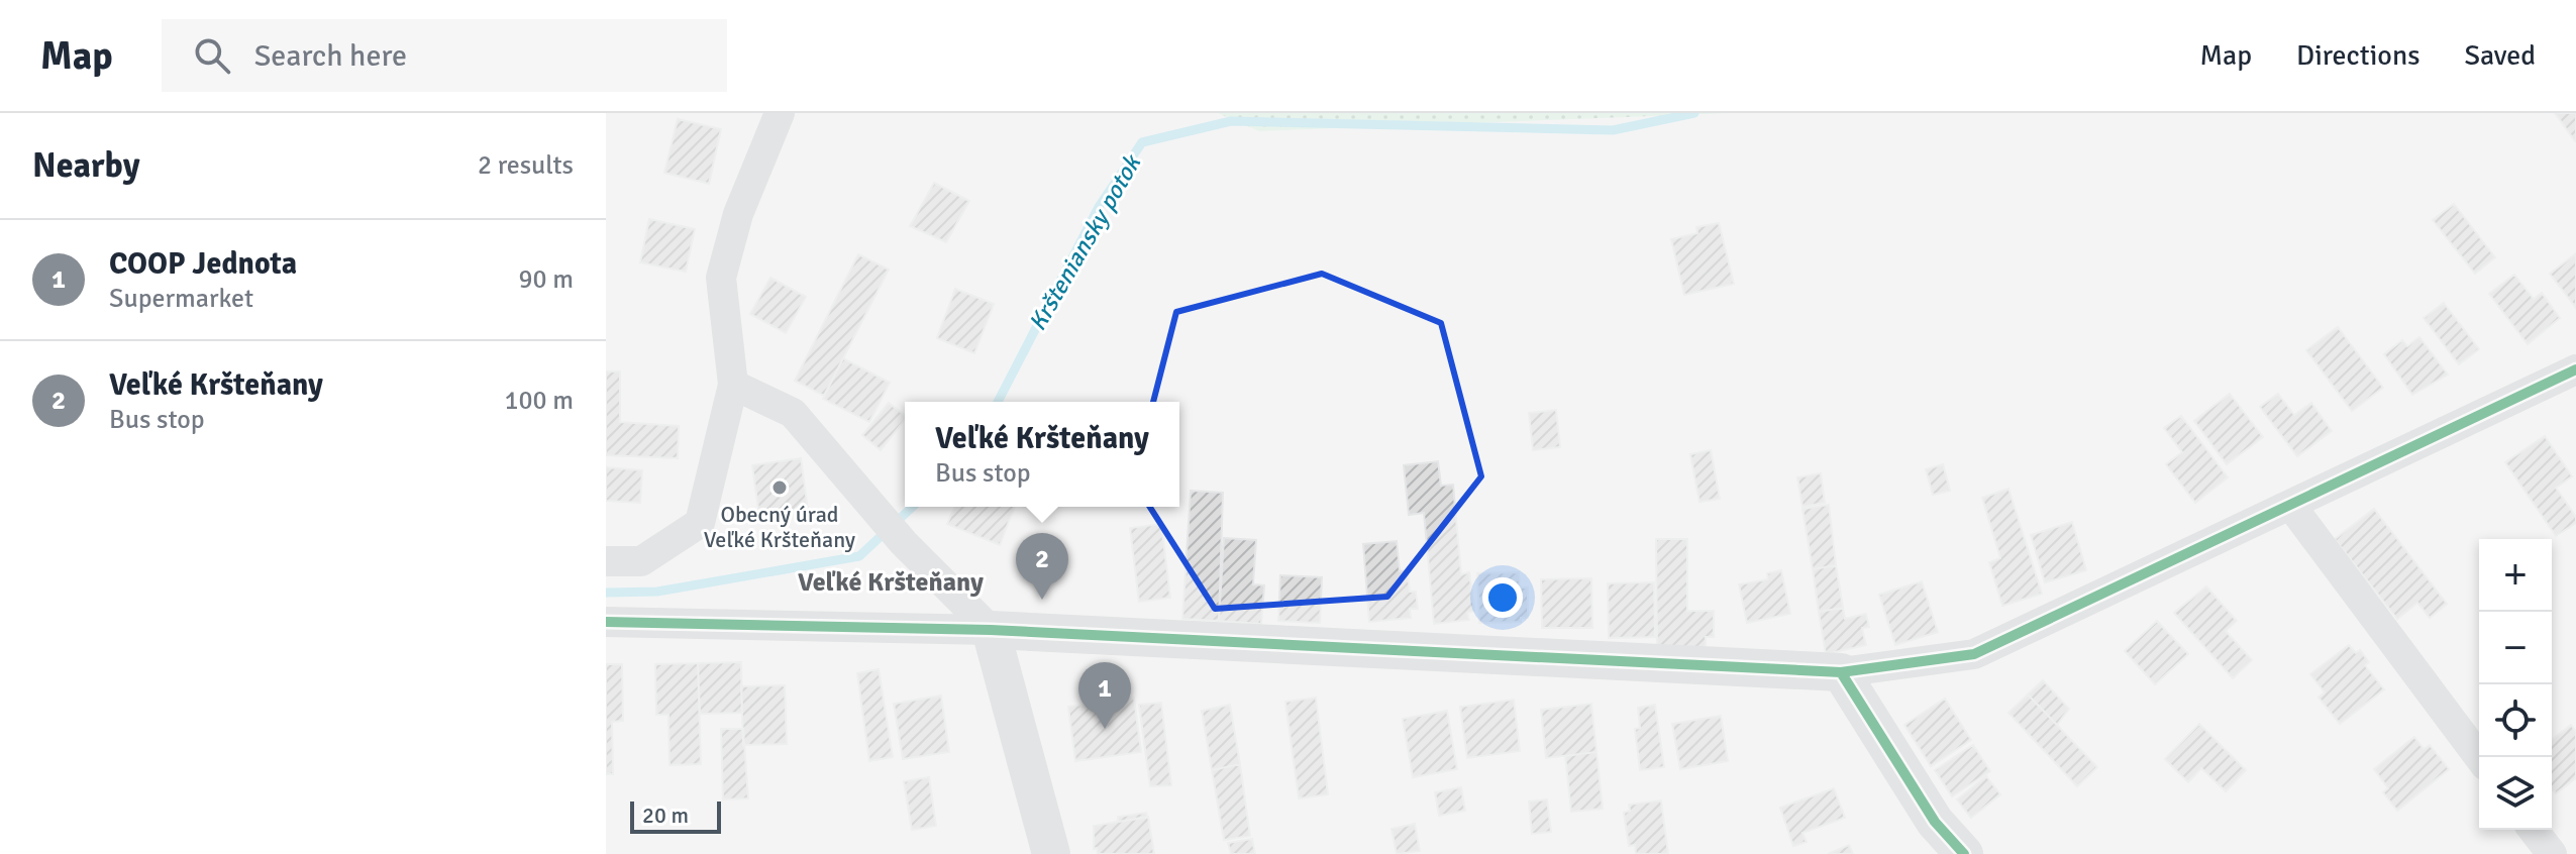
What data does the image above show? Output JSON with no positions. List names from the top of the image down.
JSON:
{
  "districts": ["Veľké Kršteňany"],
  "water": ["Kršteniansky potok"],
  "places": ["Obecný úrad Veľké Kršteňany"],
  "scale_bar": "20 m",
  "page": {
    "header": "Map",
    "search": "Search here",
    "nav": ["Map", "Directions", "Saved"],
    "heading": ["Nearby", "2 results"],
    "list": [
      {
        "mark": "1",
        "name": "COOP Jednota",
        "note": "Supermarket",
        "value": "90 m"
      },
      {
        "mark": "2",
        "name": "Veľké Kršteňany",
        "note": "Bus stop",
        "value": "100 m"
      }
    ],
    "popup": ["Veľké Kršteňany", "Bus stop"],
    "pins": ["2", "1"],
    "map_buttons": ["+", "−"],
    "scale": "20 m"
  }
}
